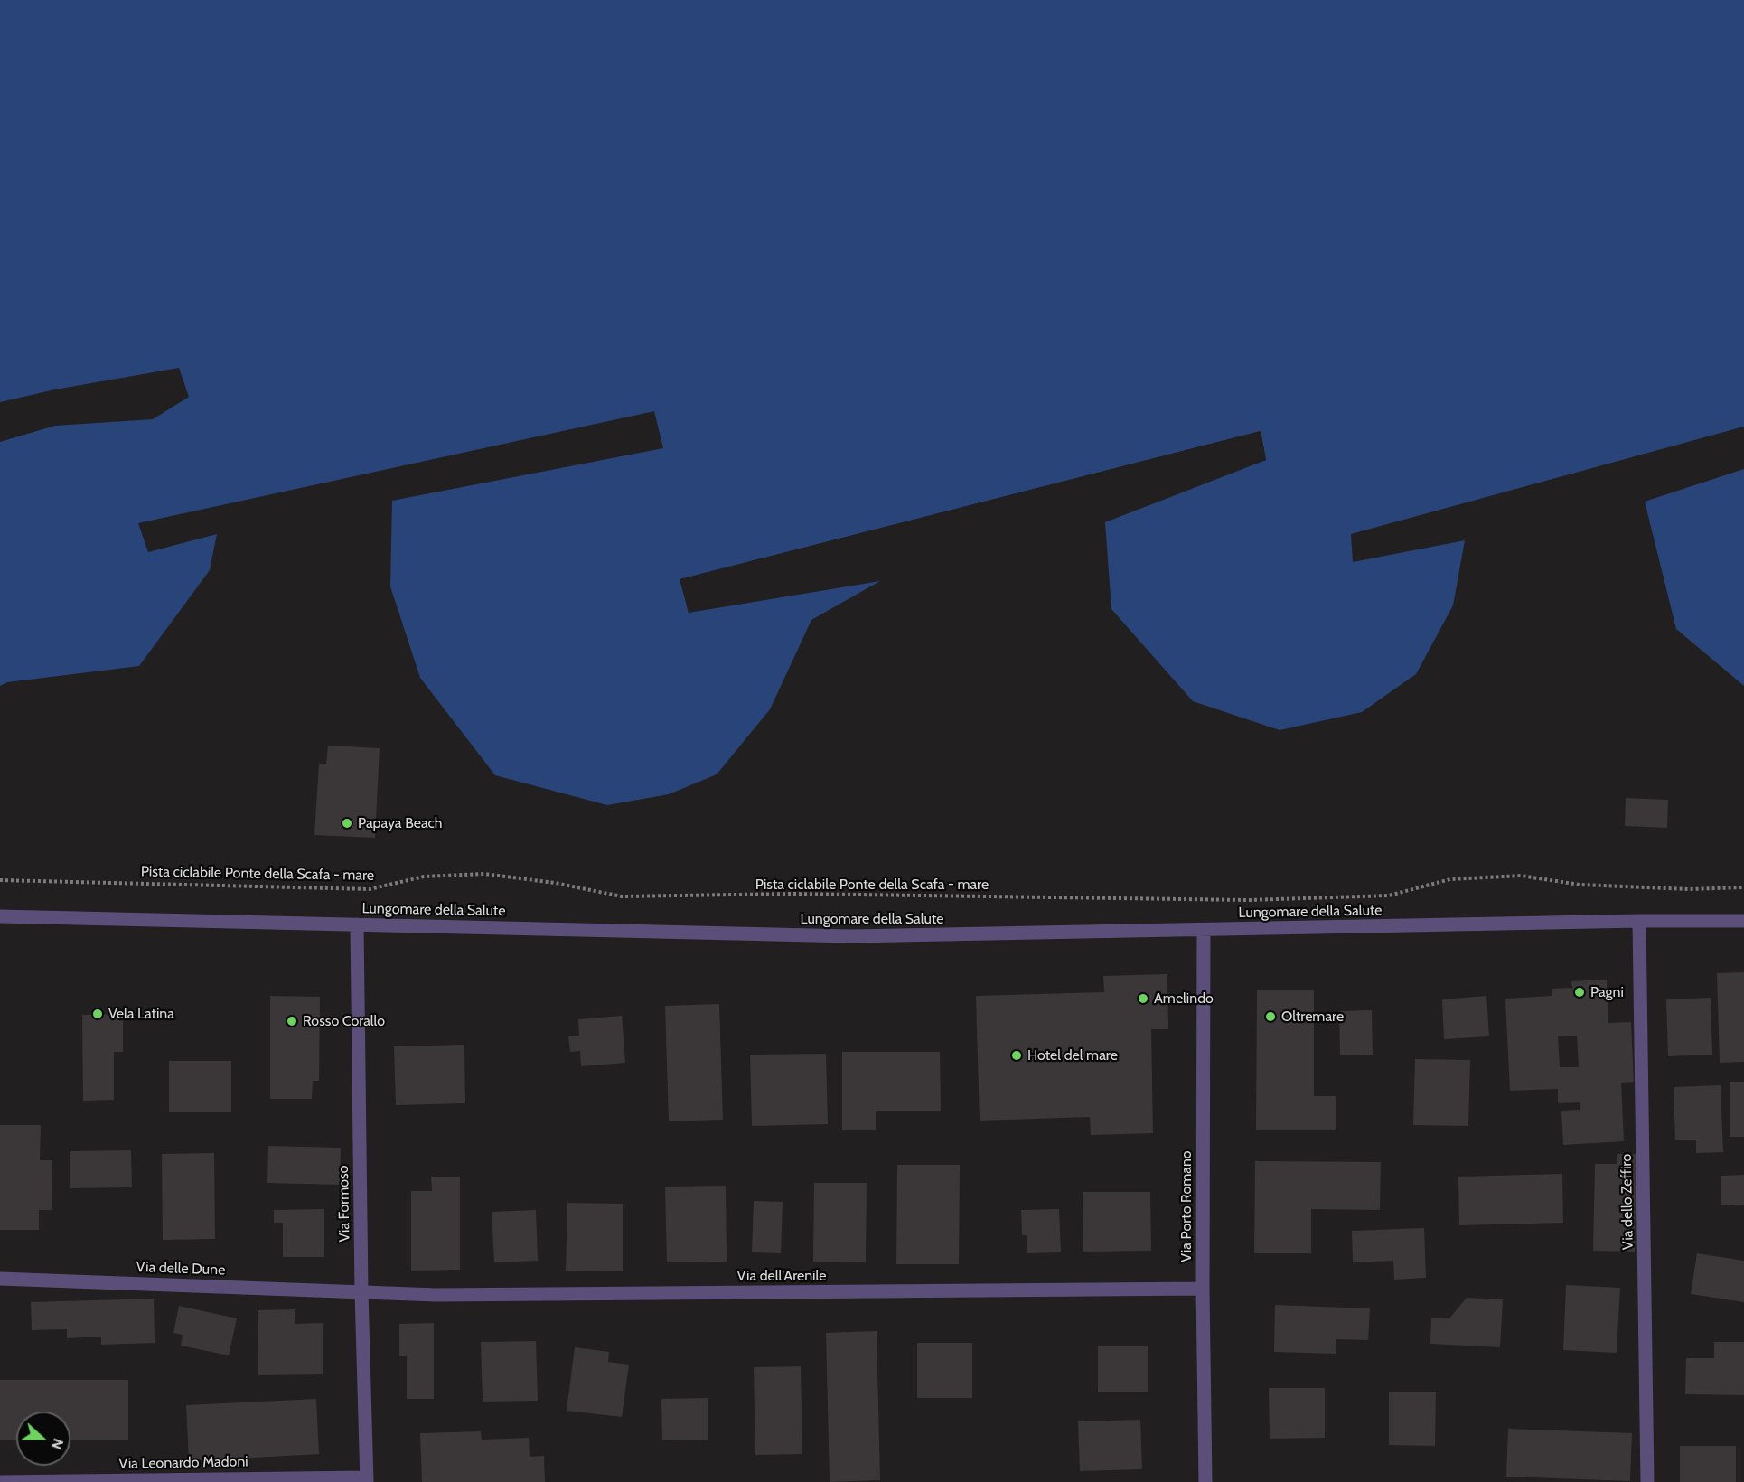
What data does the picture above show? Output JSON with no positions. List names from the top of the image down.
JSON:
{
  "streets": {
    "street": [
      "Lungomare della Salute",
      "Via dello Zeffiro",
      "Via Formoso",
      "Via Porto Romano",
      "Via delle Dune",
      "Via dell'Arenile",
      "Via Leonardo Madoni"
    ],
    "path": ["Pista ciclabile Ponte della Scafa - mare"]
  },
  "crossings": [
    ["Lungomare della Salute", "Via dello Zeffiro"],
    ["Lungomare della Salute", "Via Formoso"],
    ["Lungomare della Salute", "Via Porto Romano"],
    ["Via Formoso", "Via delle Dune"],
    ["Via Formoso", "Via dell'Arenile"],
    ["Via Formoso", "Via Leonardo Madoni"],
    ["Via Porto Romano", "Via dell'Arenile"],
    ["Via delle Dune", "Via dell'Arenile"]
  ],
  "places": [
    "Papaya Beach",
    "Pagni",
    "Amelindo",
    "Vela Latina",
    "Oltremare",
    "Rosso Corallo",
    "Hotel del mare"
  ],
  "north": "right"
}
